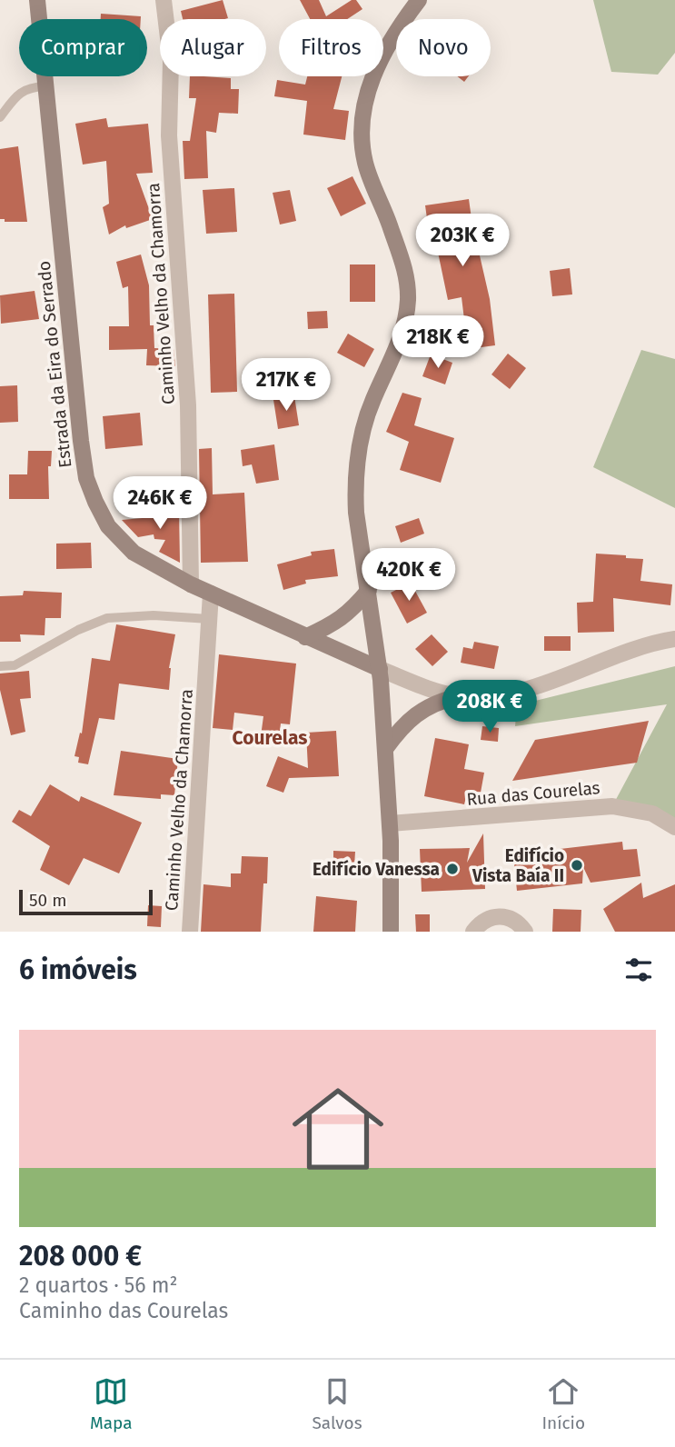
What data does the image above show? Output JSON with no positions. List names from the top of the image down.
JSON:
{
  "streets": {
    "main road": ["Estrada da Eira do Serrado"],
    "street": ["Caminho Velho da Chamorra", "Rua das Courelas"]
  },
  "crossings": [
    ["Caminho Velho da Chamorra", "Estrada da Eira do Serrado"]
  ],
  "districts": ["Courelas"],
  "places": ["Edifício Vista Baía II", "Edifício Vanessa"],
  "scale_bar": "50 m",
  "page": {
    "chip": [
      "Comprar",
      "Alugar",
      "Filtros",
      "Novo"
    ],
    "price": [
      "203K €",
      "218K €",
      "217K €",
      "246K €",
      "420K €",
      "208K €"
    ],
    "scale": "50 m",
    "heading": "6 imóveis",
    "list": [
      {
        "name": "208 000 €",
        "note": "2 quartos · 56 m² · Caminho das Courelas"
      }
    ],
    "tabs": ["Mapa", "Salvos", "Início"]
  }
}
